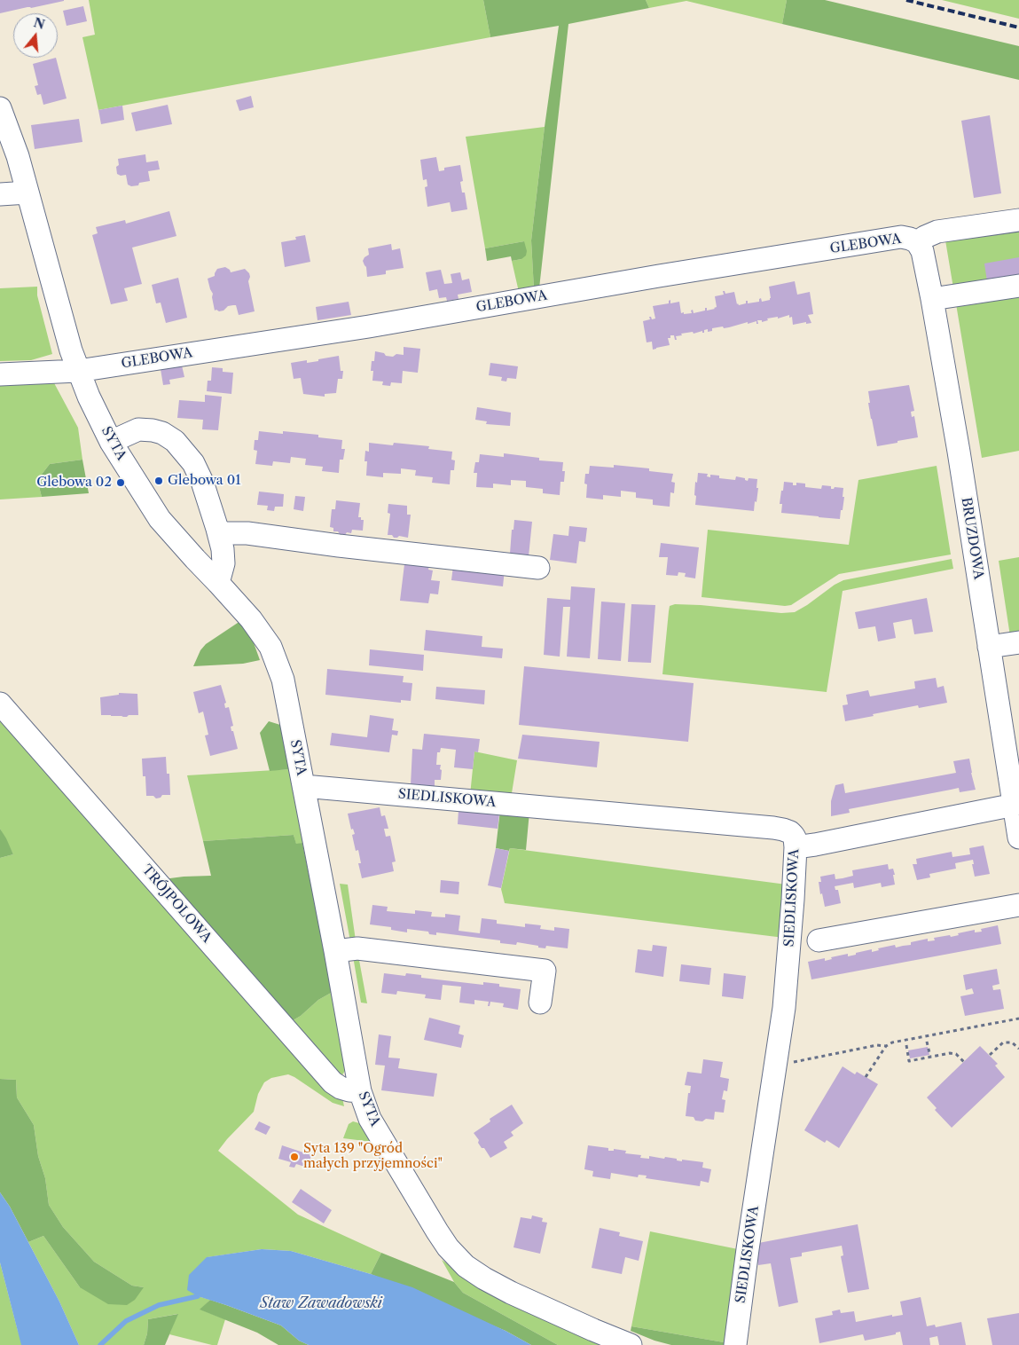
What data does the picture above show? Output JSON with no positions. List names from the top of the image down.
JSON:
{
  "streets": {
    "street": [
      "GLEBOWA",
      "SYTA",
      "BRUZDOWA",
      "SIEDLISKOWA",
      "TRÓJPOLOWA"
    ]
  },
  "crossings": [
    ["GLEBOWA", "SYTA"],
    ["GLEBOWA", "BRUZDOWA"],
    ["SYTA", "SIEDLISKOWA"],
    ["SYTA", "TRÓJPOLOWA"]
  ],
  "water": ["Staw Zawadowski"],
  "places": ["Glebowa 01", "Glebowa 02", "Syta 139 \"Ogród małych przyjemności\""],
  "north": "top"
}
